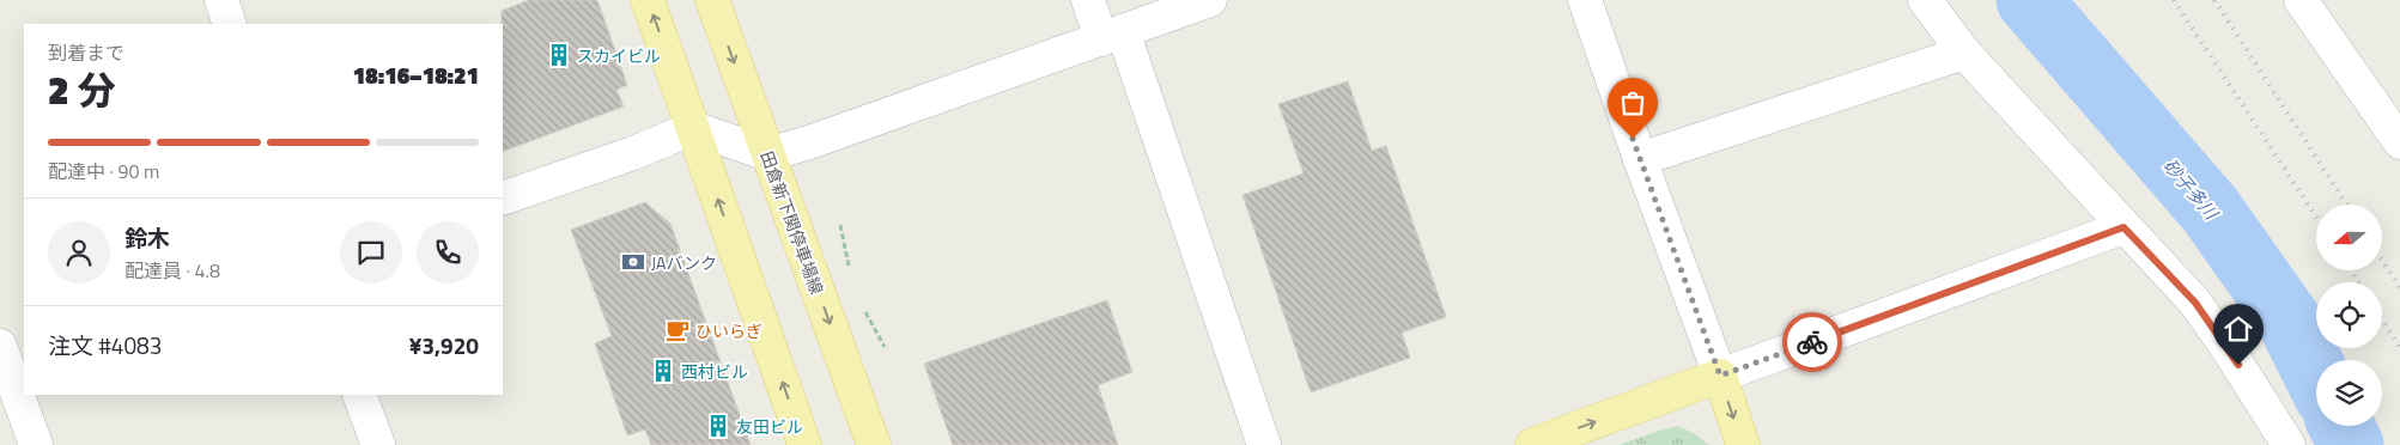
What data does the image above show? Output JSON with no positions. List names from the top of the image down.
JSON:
{
  "streets": {
    "main road": ["田倉新下関停車場線"]
  },
  "water": ["砂子多川"],
  "places": {
    "building": ["スカイビル", "西村ビル", "友田ビル"],
    "bank": ["JAバンク"],
    "cafe": ["ひいらぎ"]
  },
  "north": "left",
  "page": {
    "heading": ["2 分", "到着まで", "18:16–18:21"],
    "panel": [
      "鈴木",
      "配達員 · 4.8",
      "注文 #4083",
      "¥3,920"
    ],
    "bar": "配達中 · 90 m"
  }
}
